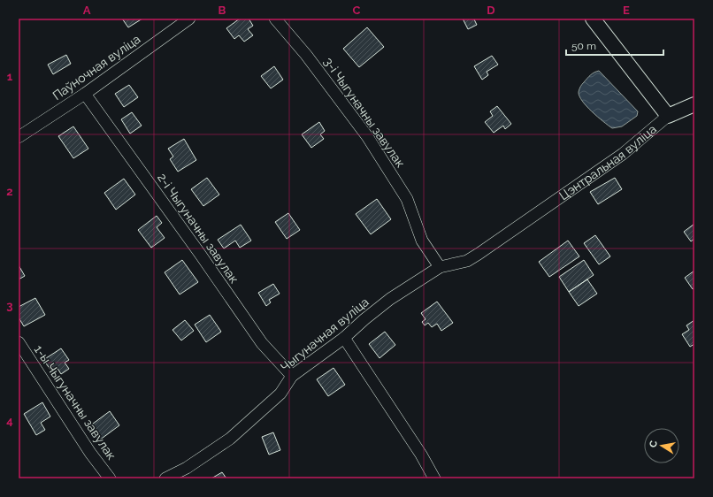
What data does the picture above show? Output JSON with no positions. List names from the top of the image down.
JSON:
{
  "streets": {
    "street": [
      "Паўночная вуліца",
      "3-і Чыгуначны завулак",
      "Цэнтральная вуліца",
      "2-і Чыгуначны завулак",
      "Чыгуначная вуліца",
      "1-ы Чыгуначны завулак"
    ]
  },
  "crossings": [
    ["Паўночная вуліца", "2-і Чыгуначны завулак"],
    ["3-і Чыгуначны завулак", "Цэнтральная вуліца"],
    ["3-і Чыгуначны завулак", "Чыгуначная вуліца"],
    ["Цэнтральная вуліца", "Чыгуначная вуліца"],
    ["2-і Чыгуначны завулак", "Чыгуначная вуліца"]
  ],
  "scale_bar": "50 m",
  "north": "left",
  "grid": {
    "columns": [
      "A",
      "B",
      "C",
      "D",
      "E"
    ],
    "rows": [
      "1",
      "2",
      "3",
      "4"
    ]
  }
}
